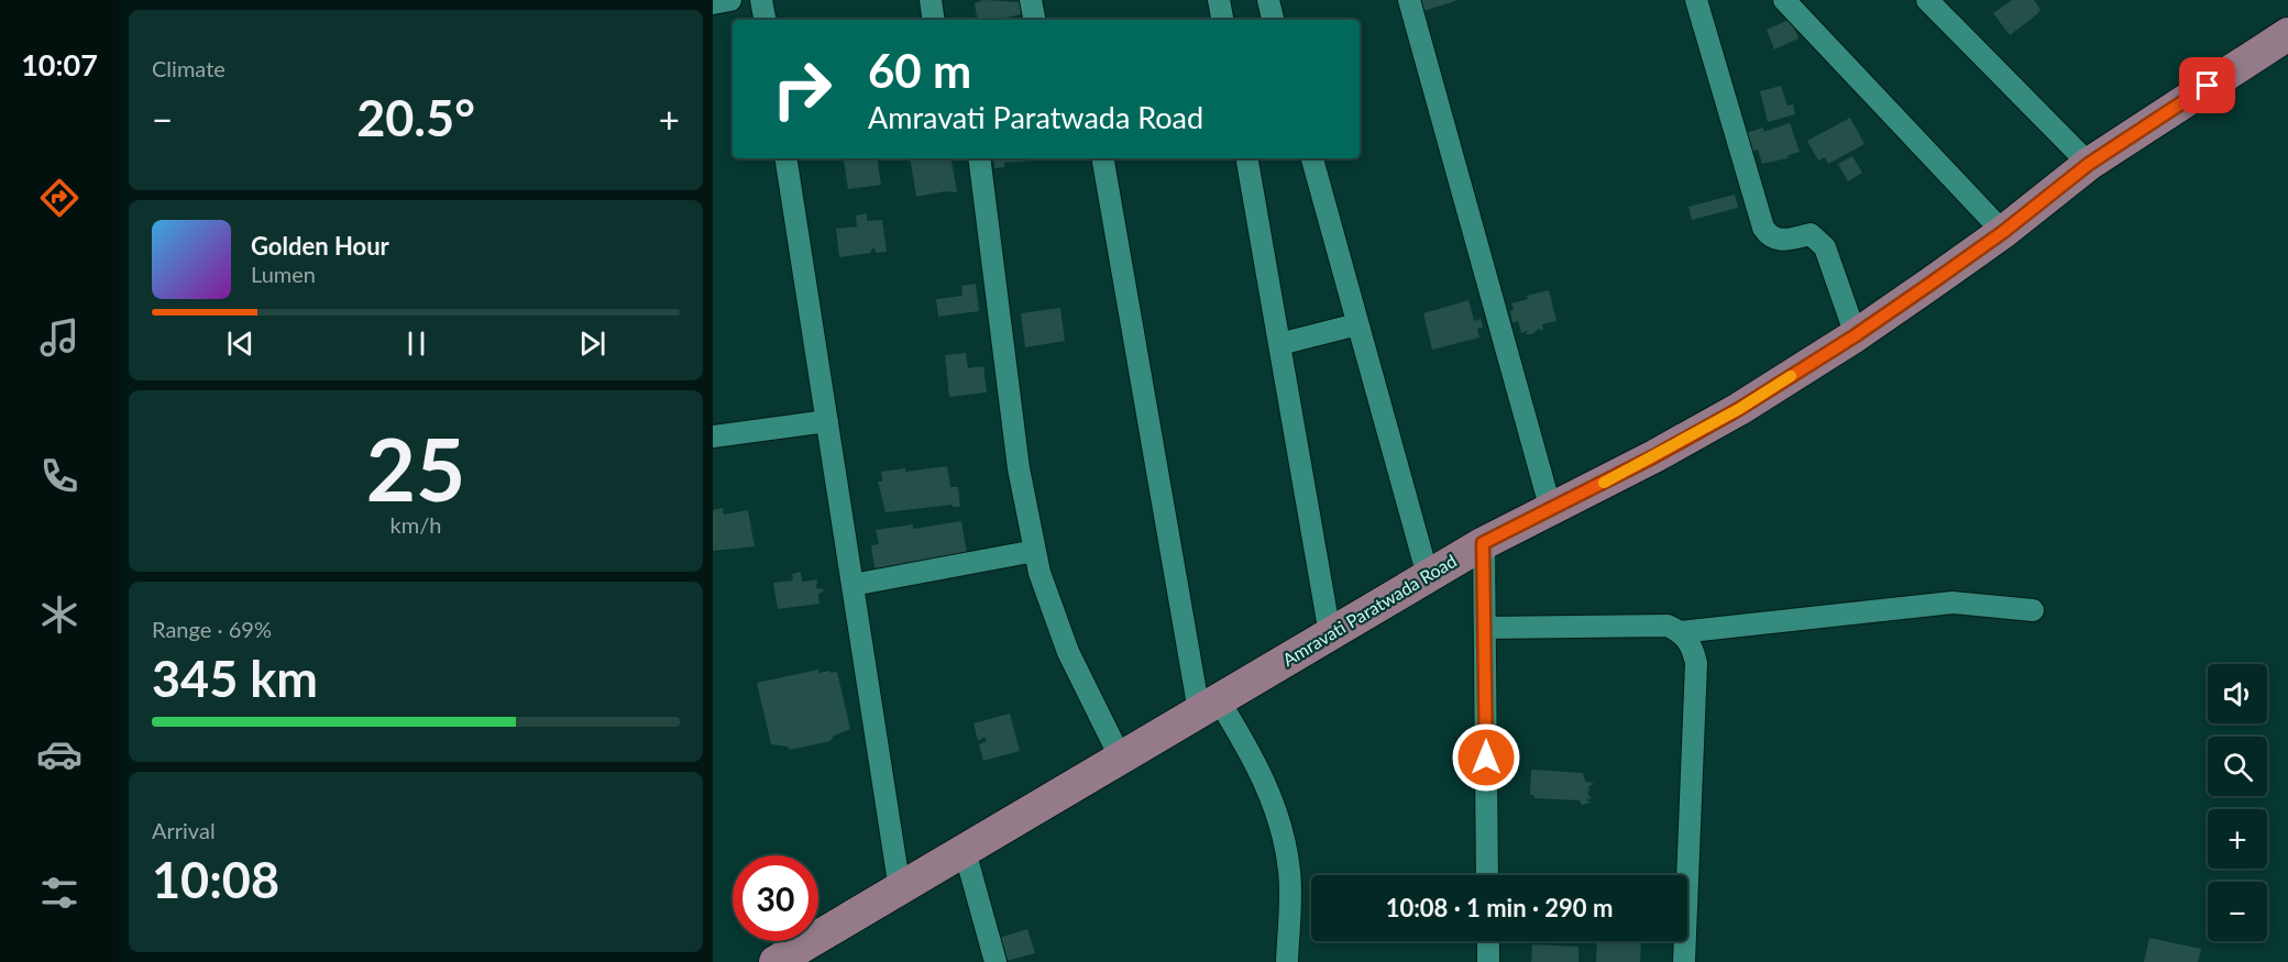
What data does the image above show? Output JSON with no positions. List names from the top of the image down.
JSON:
{
  "streets": {
    "main road": ["Amravati Paratwada Road"]
  },
  "page": {
    "tabs": "10:07",
    "tile": [
      "Climate",
      ["25", "km/h"],
      ["Range · 69%", "345 km"],
      ["Arrival", "10:08"]
    ],
    "turn": ["60 m", "Amravati Paratwada Road"],
    "heat": ["−", "20.5°", "+"],
    "song": ["Golden Hour", "Lumen"],
    "map_buttons": ["+", "−"],
    "limit": "30",
    "trip": "10:08 · 1 min · 290 m"
  }
}
